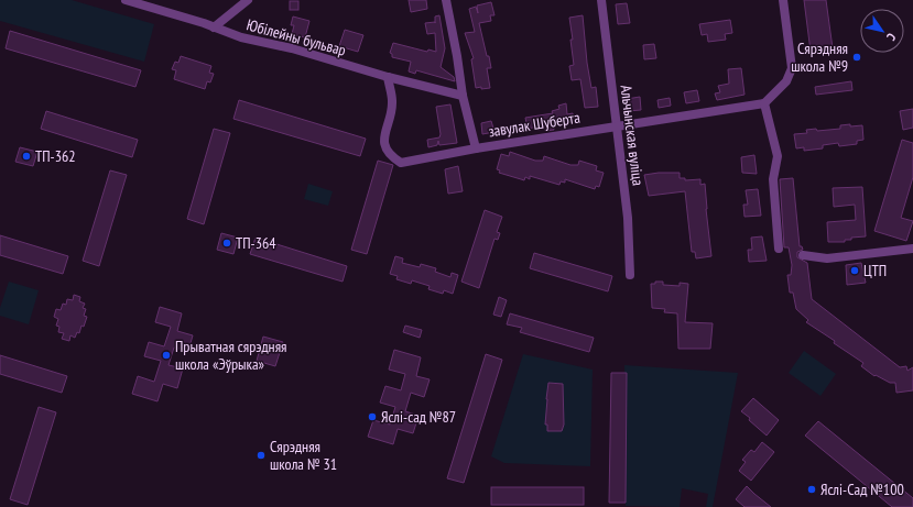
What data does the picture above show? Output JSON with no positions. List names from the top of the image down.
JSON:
{
  "streets": {
    "street": ["Юбілейны бульвар", "завулак Шуберта", "Альчынская вуліца"]
  },
  "crossings": [
    ["Юбілейны бульвар", "завулак Шуберта"],
    ["завулак Шуберта", "Альчынская вуліца"]
  ],
  "places": [
    "Сярэдняя школа №9",
    "ТП-362",
    "ТП-364",
    "ЦТП",
    "Прыватная сярэдняя школа «Эўрыка»",
    "Яслі-сад №87",
    "Сярэдняя школа № 31",
    "Яслі-Сад №100"
  ],
  "north": "bottom right"
}
